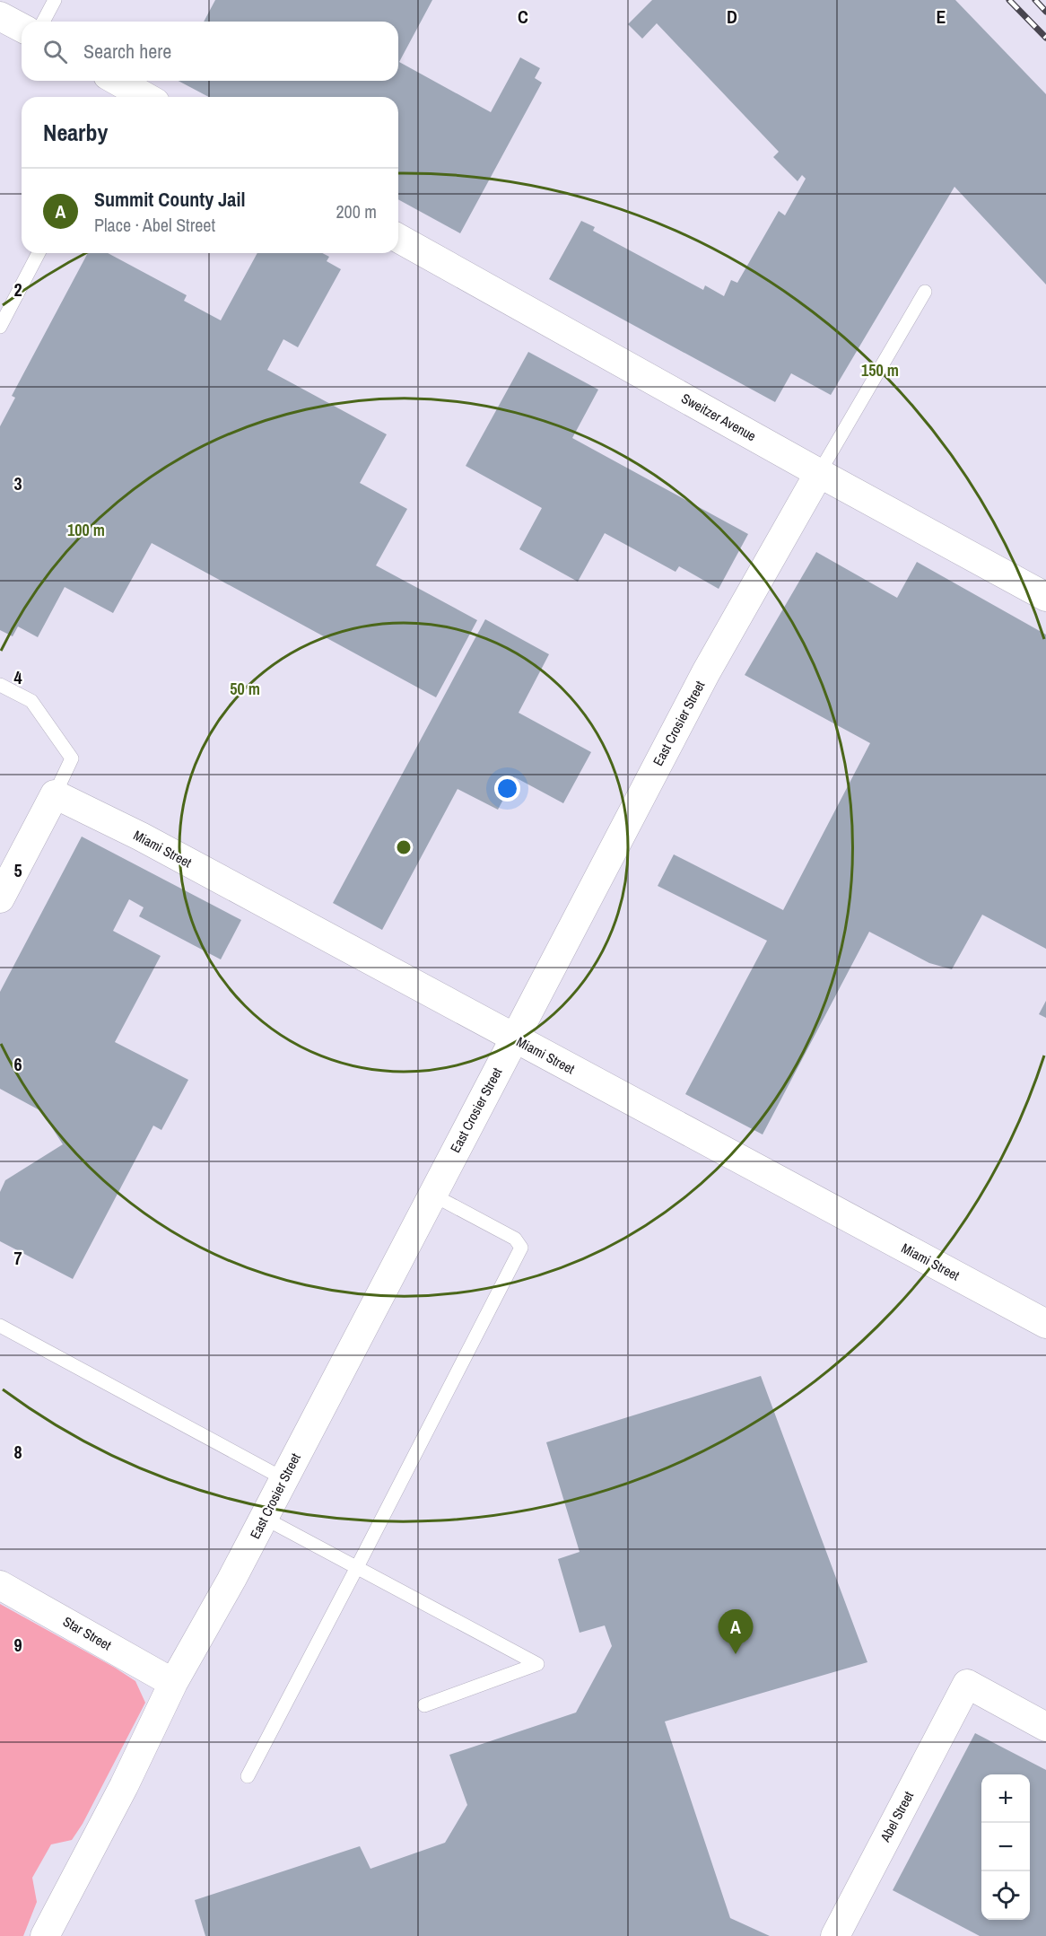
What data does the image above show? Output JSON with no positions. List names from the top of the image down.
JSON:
{
  "streets": {
    "street": [
      "Sweitzer Avenue",
      "East Crosier Street",
      "Miami Street",
      "Star Street",
      "Abel Street"
    ]
  },
  "crossings": [
    ["Sweitzer Avenue", "East Crosier Street"],
    ["East Crosier Street", "Miami Street"],
    ["East Crosier Street", "Star Street"]
  ],
  "page": {
    "search": "Search here",
    "heading": "Nearby",
    "list": [
      {
        "mark": "A",
        "name": "Summit County Jail",
        "note": "Place · Abel Street",
        "value": "200 m"
      }
    ],
    "pins": "A",
    "map_buttons": ["+", "−"]
  },
  "grid": {
    "columns": ["C", "D", "E"],
    "rows": [
      "2",
      "3",
      "4",
      "5",
      "6",
      "7",
      "8",
      "9"
    ]
  },
  "rings": ["150 m", "100 m", "50 m"]
}
